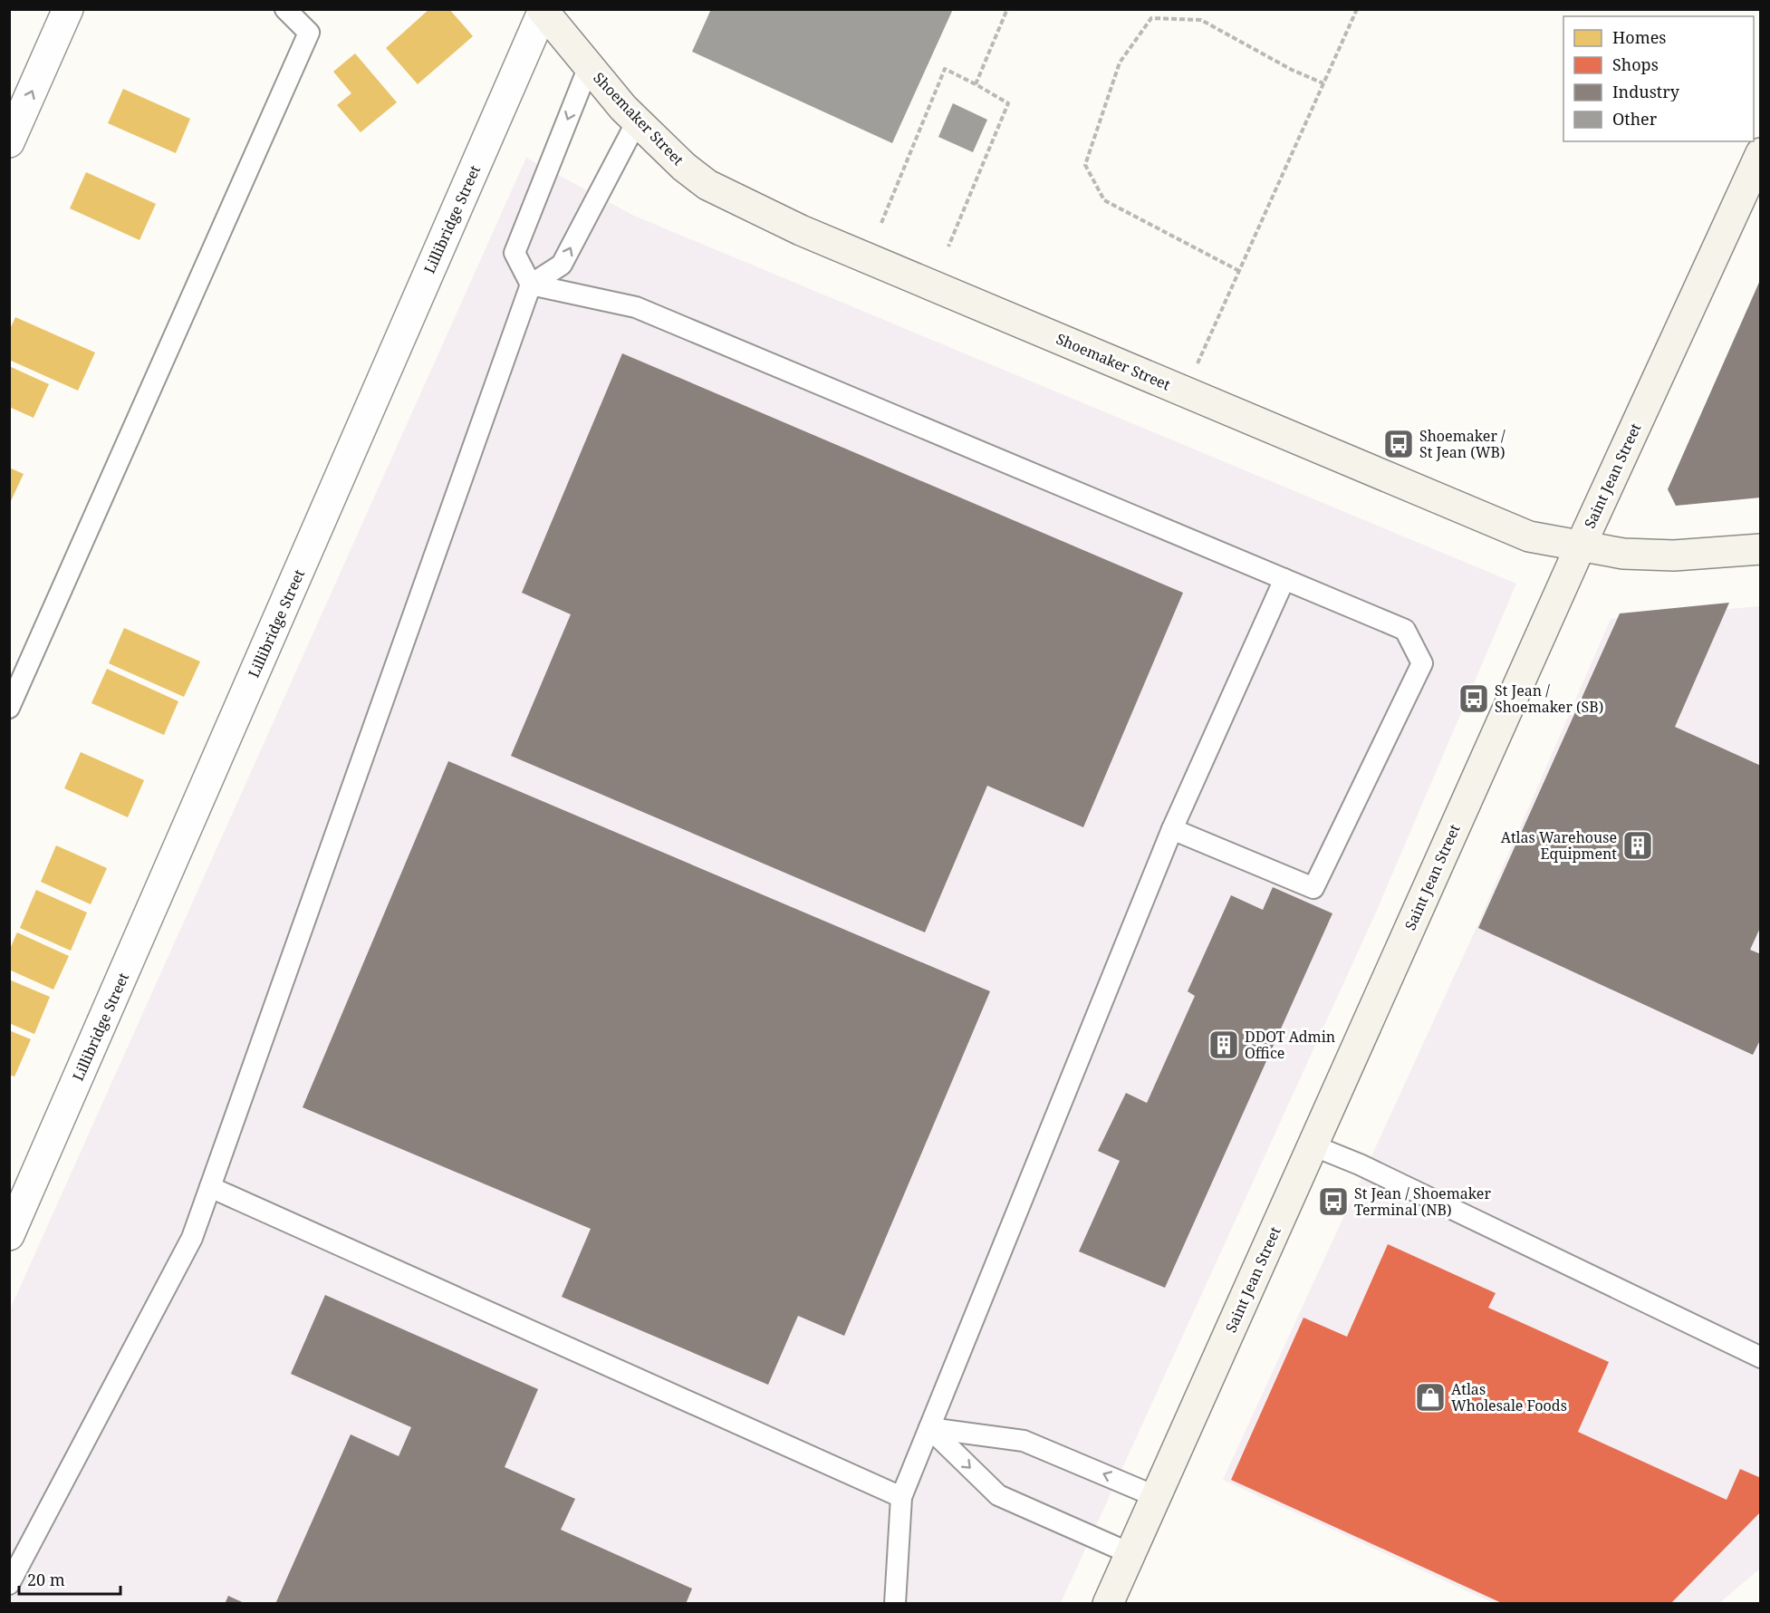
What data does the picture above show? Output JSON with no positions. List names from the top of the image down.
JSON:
{
  "streets": {
    "street": ["Shoemaker Street", "Lillibridge Street", "Saint Jean Street"]
  },
  "crossings": [
    ["Shoemaker Street", "Lillibridge Street"],
    ["Shoemaker Street", "Saint Jean Street"]
  ],
  "places": {
    "bus stop": ["Shoemaker / St Jean (WB)", "St Jean / Shoemaker (SB)", "St Jean / Shoemaker Terminal (NB)"],
    "building": ["Atlas Warehouse Equipment", "DDOT Admin Office"],
    "shop": ["Atlas Wholesale Foods"]
  },
  "legend": [
    "Homes",
    "Shops",
    "Industry",
    "Other"
  ],
  "scale_bar": "20 m"
}
